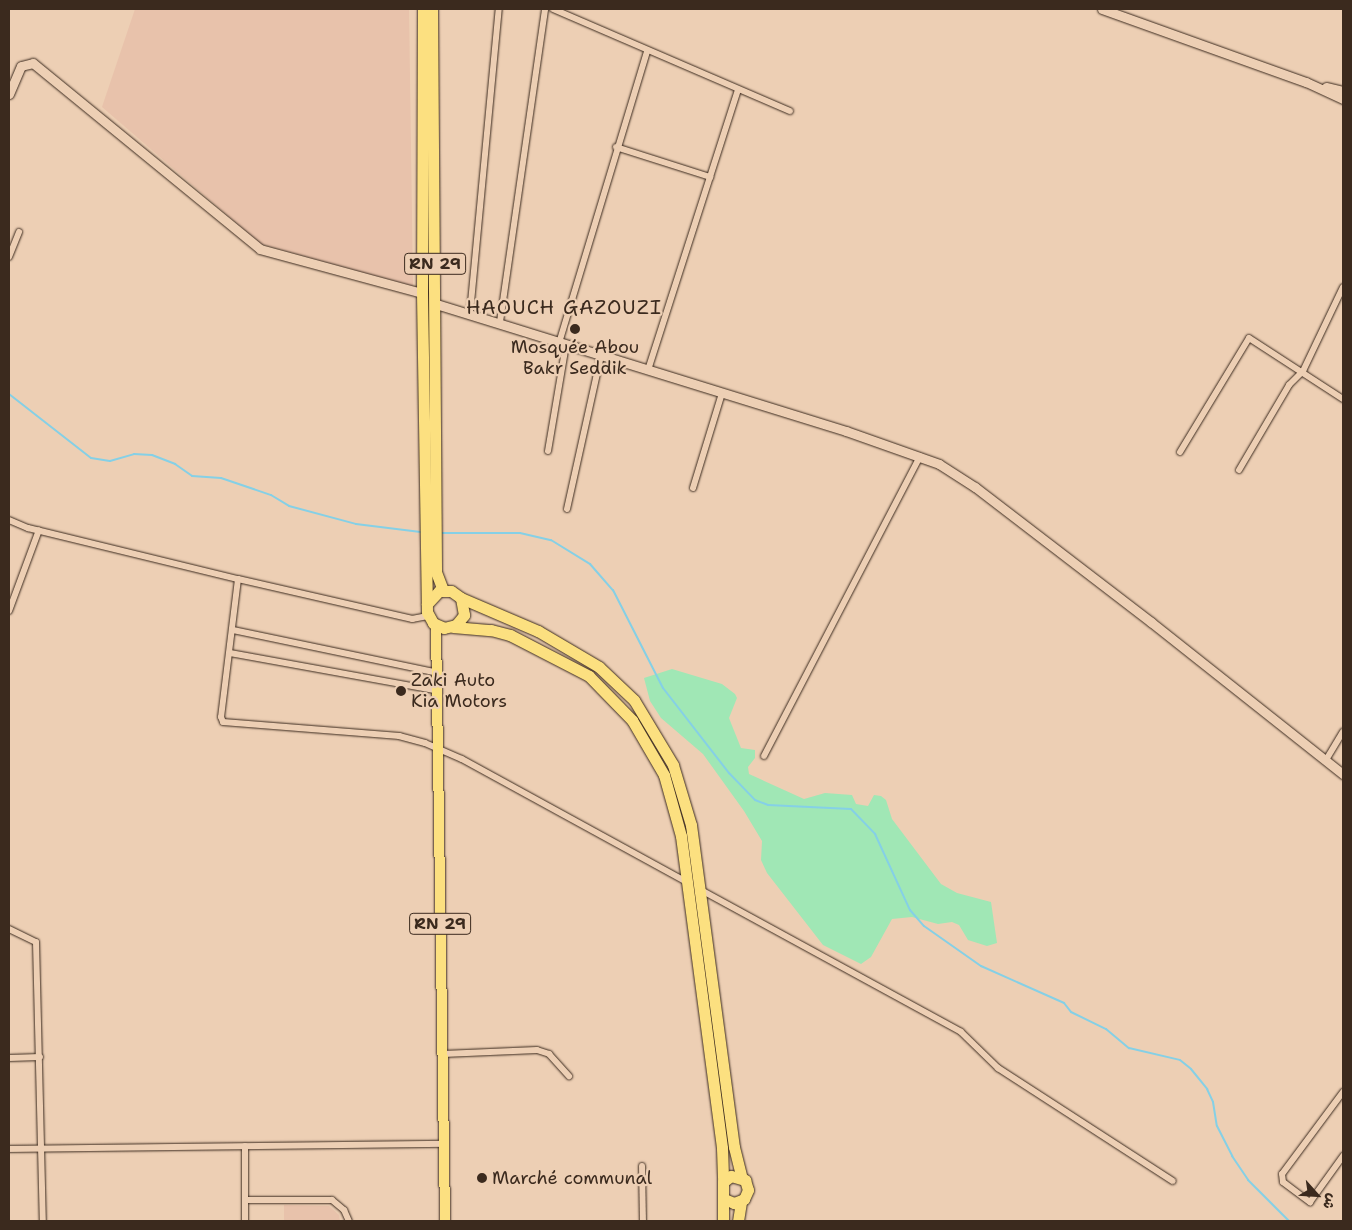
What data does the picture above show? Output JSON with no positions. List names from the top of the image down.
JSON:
{
  "streets": {
    "highway": ["RN 29"]
  },
  "districts": ["HAOUCH GAZOUZI"],
  "places": ["Mosquée Abou Bakr Seddik", "Zaki Auto Kia Motors", "Marché communal"],
  "north": "bottom right"
}
